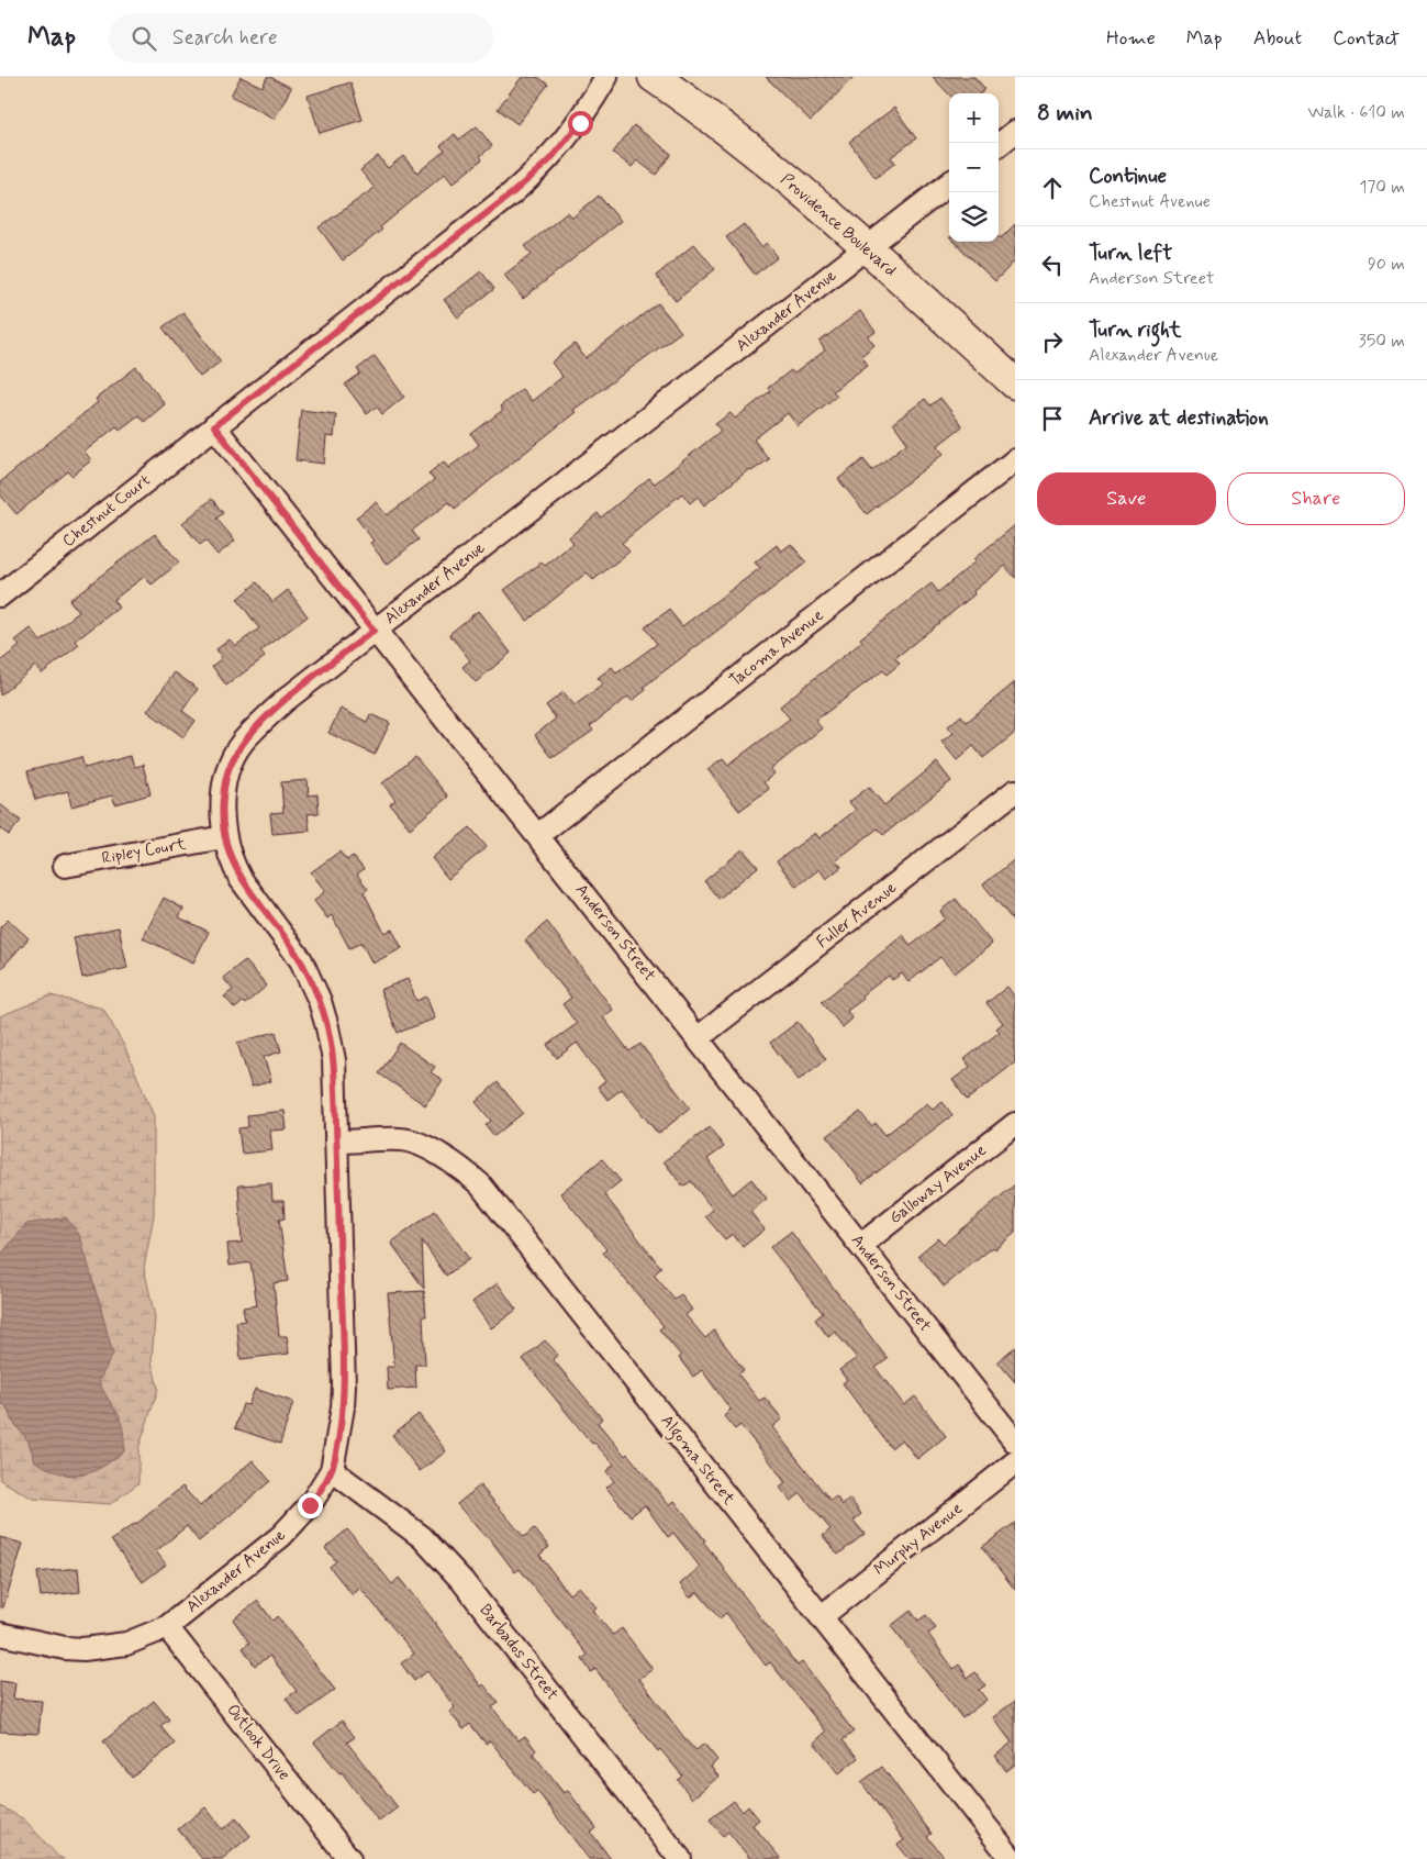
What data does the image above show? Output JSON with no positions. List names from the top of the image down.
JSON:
{
  "streets": {
    "main road": ["Providence Boulevard"],
    "street": [
      "Alexander Avenue",
      "Chestnut Court",
      "Tacoma Avenue",
      "Ripley Court",
      "Fuller Avenue",
      "Anderson Street",
      "Galloway Avenue",
      "Algoma Street",
      "Murphy Avenue",
      "Barbados Street",
      "Outlook Drive"
    ]
  },
  "crossings": [
    ["Providence Boulevard", "Alexander Avenue"],
    ["Alexander Avenue", "Ripley Court"],
    ["Alexander Avenue", "Anderson Street"],
    ["Alexander Avenue", "Algoma Street"],
    ["Alexander Avenue", "Barbados Street"],
    ["Alexander Avenue", "Outlook Drive"],
    ["Chestnut Court", "Anderson Street"],
    ["Tacoma Avenue", "Anderson Street"],
    ["Fuller Avenue", "Anderson Street"],
    ["Anderson Street", "Galloway Avenue"],
    ["Algoma Street", "Murphy Avenue"]
  ],
  "page": {
    "header": "Map",
    "search": "Search here",
    "nav": [
      "Home",
      "Map",
      "About",
      "Contact"
    ],
    "heading": ["8 min", "Walk · 610 m"],
    "map_buttons": ["+", "−"],
    "list": [
      ["Continue", "Chestnut Avenue", "170 m"],
      ["Turn left", "Anderson Street", "90 m"],
      ["Turn right", "Alexander Avenue", "350 m"],
      "Arrive at destination"
    ],
    "buttons": ["Save", "Share"]
  }
}
